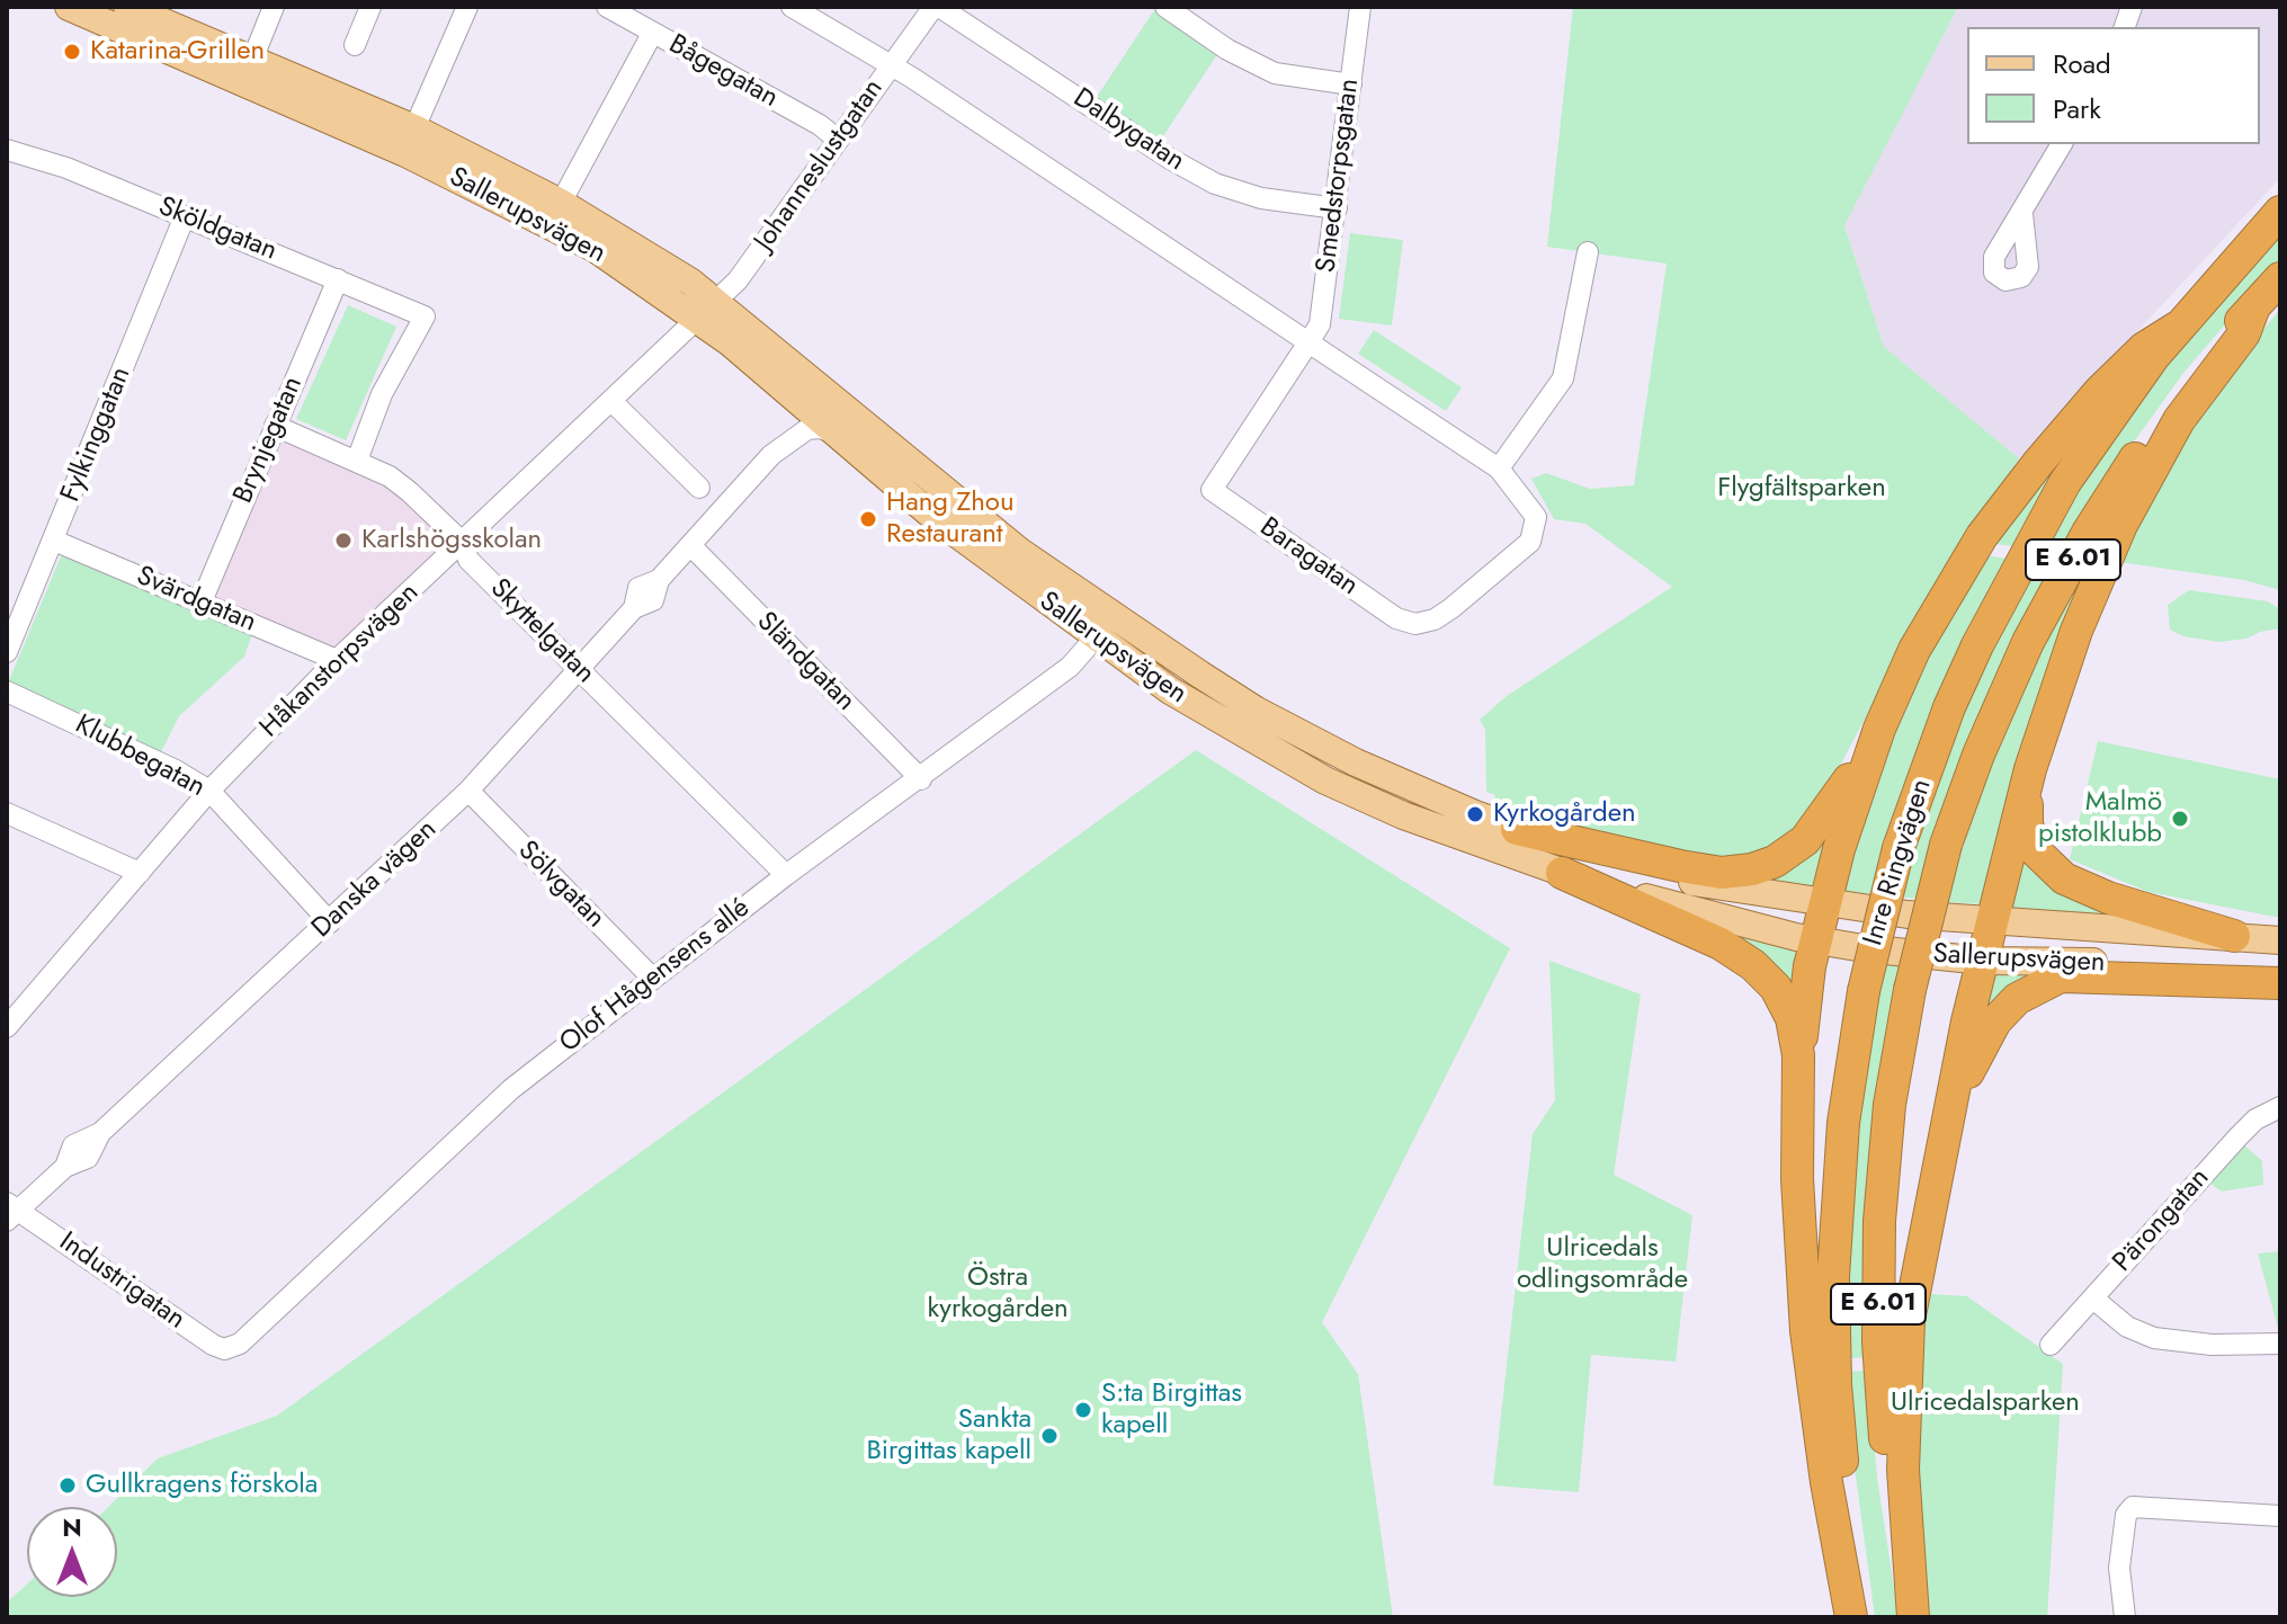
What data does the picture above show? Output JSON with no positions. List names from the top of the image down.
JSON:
{
  "streets": {
    "highway": ["E 6.01", "Inre Ringvägen"],
    "main road": ["Sallerupsvägen"],
    "street": [
      "Bågegatan",
      "Dalbygatan",
      "Johanneslustgatan",
      "Smedstorpsgatan",
      "Sköldgatan",
      "Fylkinggatan",
      "Brynjegatan",
      "Baragatan",
      "Svärdgatan",
      "Skyttelgatan",
      "Håkanstorpsvägen",
      "Sländgatan",
      "Klubbegatan",
      "Danska vägen",
      "Sölvgatan",
      "Olof Hågensens allé",
      "Pärongatan",
      "Industrigatan"
    ]
  },
  "crossings": [
    ["Bågegatan", "Johanneslustgatan"],
    ["Dalbygatan", "Johanneslustgatan"],
    ["Dalbygatan", "Smedstorpsgatan"],
    ["Johanneslustgatan", "Sallerupsvägen"],
    ["Johanneslustgatan", "Håkanstorpsvägen"],
    ["Smedstorpsgatan", "Baragatan"],
    ["Sallerupsvägen", "Håkanstorpsvägen"],
    ["Sallerupsvägen", "Danska vägen"],
    ["Sallerupsvägen", "Olof Hågensens allé"],
    ["Sköldgatan", "Fylkinggatan"],
    ["Sköldgatan", "Brynjegatan"],
    ["Sköldgatan", "Skyttelgatan"],
    ["Fylkinggatan", "Svärdgatan"],
    ["Brynjegatan", "Svärdgatan"],
    ["Brynjegatan", "Skyttelgatan"],
    ["Svärdgatan", "Håkanstorpsvägen"],
    ["Skyttelgatan", "Håkanstorpsvägen"],
    ["Skyttelgatan", "Danska vägen"],
    ["Skyttelgatan", "Olof Hågensens allé"],
    ["Håkanstorpsvägen", "Klubbegatan"],
    ["Sländgatan", "Danska vägen"],
    ["Sländgatan", "Olof Hågensens allé"],
    ["Klubbegatan", "Danska vägen"],
    ["Danska vägen", "Sölvgatan"],
    ["Danska vägen", "Industrigatan"],
    ["Sölvgatan", "Olof Hågensens allé"],
    ["Olof Hågensens allé", "Industrigatan"]
  ],
  "parks": [
    "Flygfältsparken",
    "Ulricedals odlingsområde",
    "Östra kyrkogården",
    "Ulricedalsparken"
  ],
  "places": [
    "Katarina-Grillen",
    "Hang Zhou Restaurant",
    "Karlshögsskolan",
    "Kyrkogården",
    "Malmö pistolklubb",
    "S:ta Birgittas kapell",
    "Sankta Birgittas kapell",
    "Gullkragens förskola"
  ],
  "legend": ["Road", "Park"],
  "north": "top"
}
